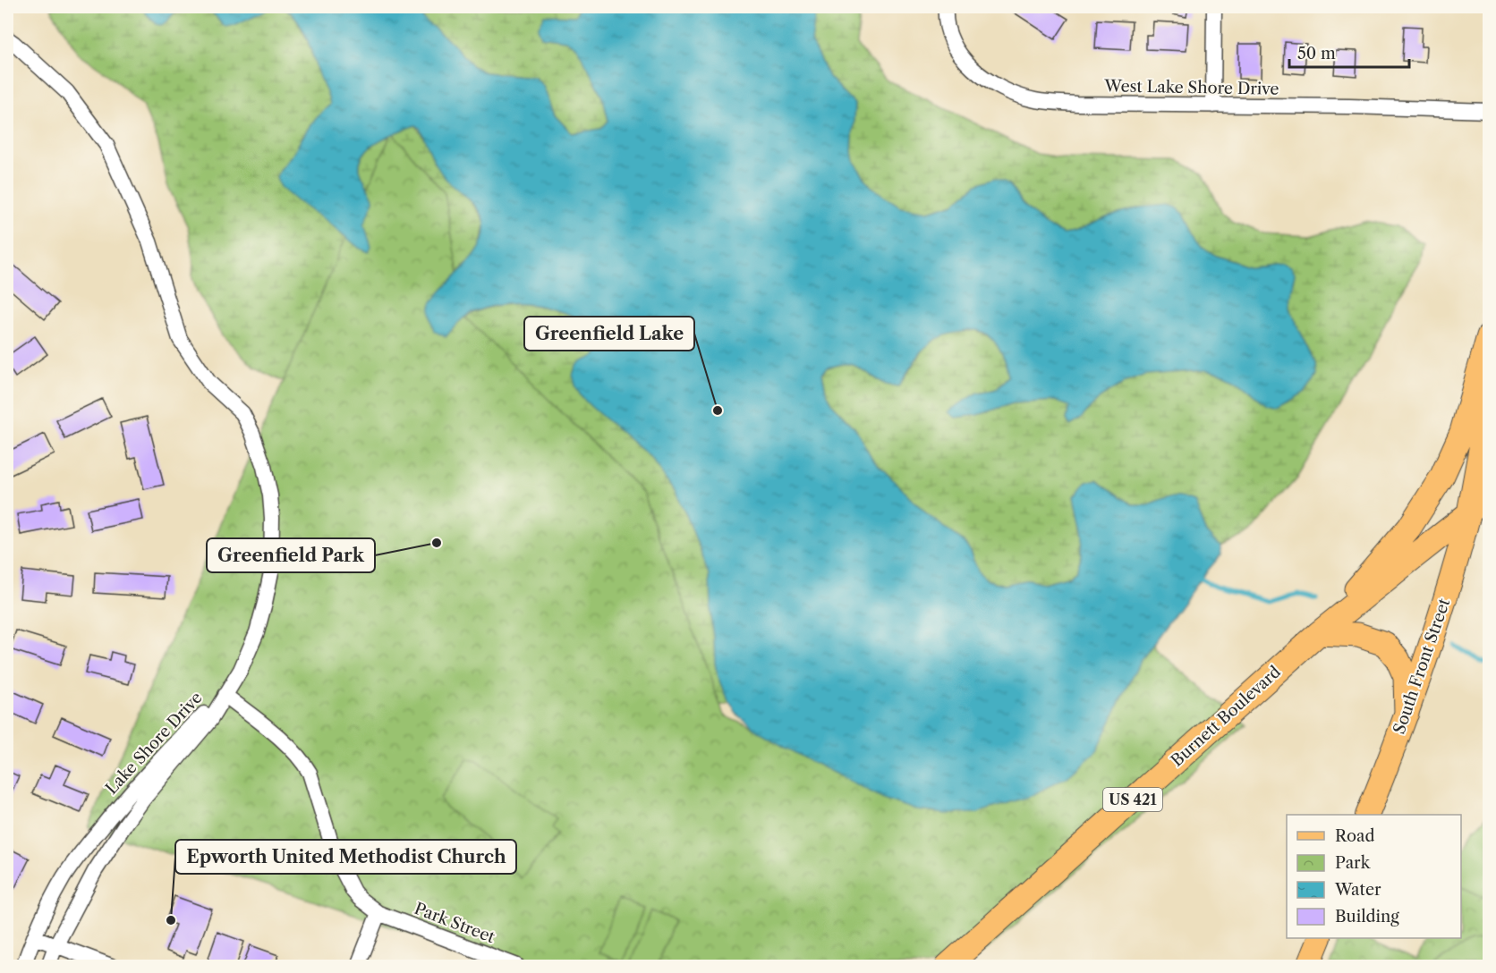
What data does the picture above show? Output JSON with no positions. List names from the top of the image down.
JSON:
{
  "streets": {
    "highway": ["Burnett Boulevard", "US 421"],
    "main road": ["South Front Street"],
    "street": ["West Lake Shore Drive", "Lake Shore Drive", "Park Street"]
  },
  "crossings": [
    ["South Front Street", "Burnett Boulevard"],
    ["Lake Shore Drive", "Park Street"]
  ],
  "places": ["Greenfield Lake", "Greenfield Park", "Epworth United Methodist Church"],
  "legend": [
    "Road",
    "Park",
    "Water",
    "Building"
  ],
  "scale_bar": "50 m"
}
